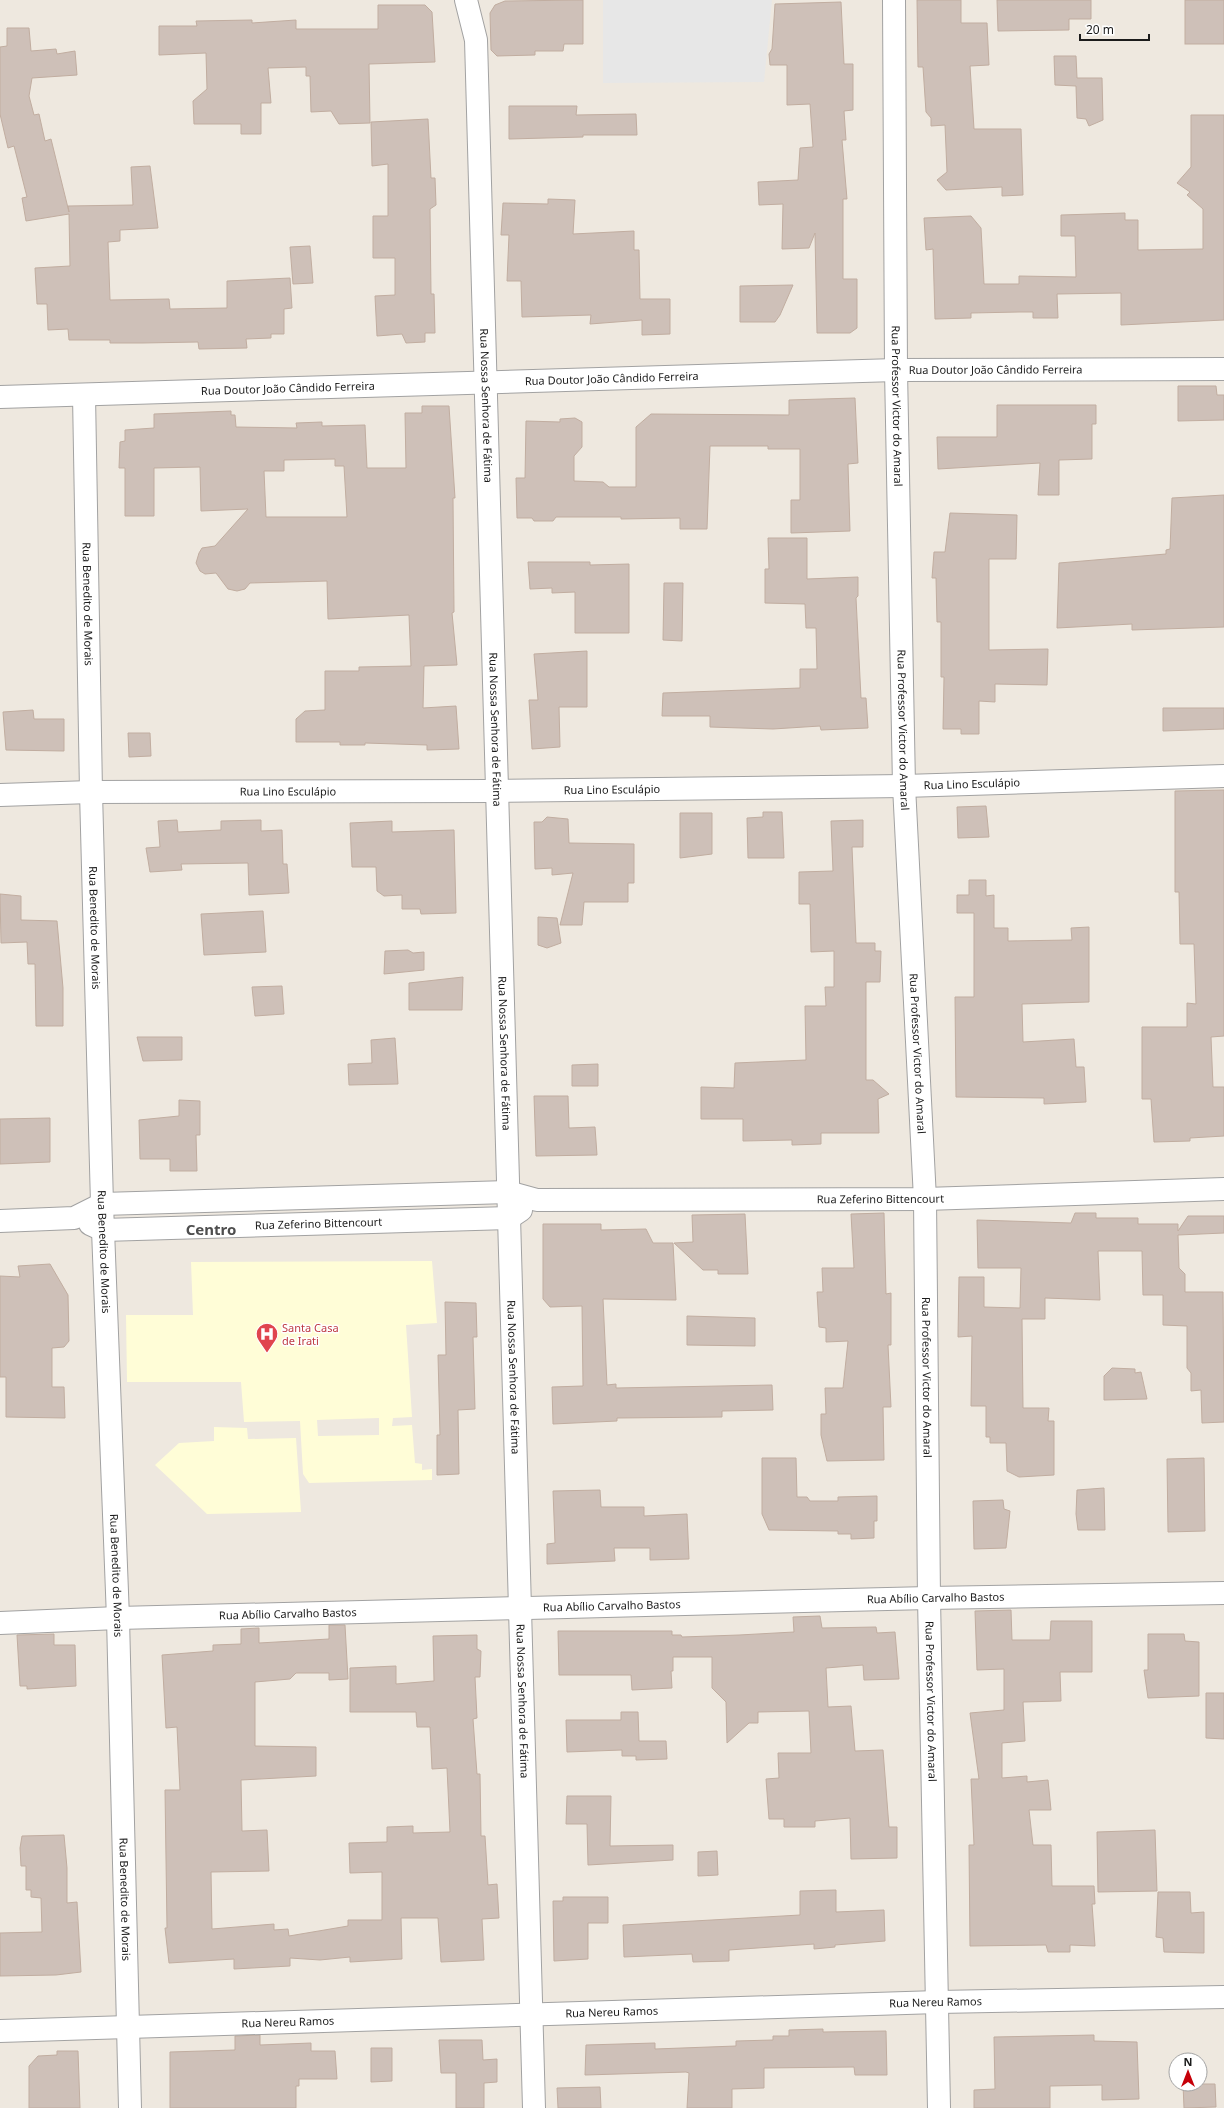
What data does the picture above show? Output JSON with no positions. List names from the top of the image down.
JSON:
{
  "streets": {
    "street": [
      "Rua Doutor João Cândido Ferreira",
      "Rua Nossa Senhora de Fátima",
      "Rua Professor Victor do Amaral",
      "Rua Benedito de Morais",
      "Rua Lino Esculápio",
      "Rua Zeferino Bittencourt",
      "Rua Abílio Carvalho Bastos",
      "Rua Nereu Ramos"
    ]
  },
  "crossings": [
    ["Rua Doutor João Cândido Ferreira", "Rua Nossa Senhora de Fátima"],
    ["Rua Doutor João Cândido Ferreira", "Rua Professor Victor do Amaral"],
    ["Rua Doutor João Cândido Ferreira", "Rua Benedito de Morais"],
    ["Rua Nossa Senhora de Fátima", "Rua Lino Esculápio"],
    ["Rua Nossa Senhora de Fátima", "Rua Zeferino Bittencourt"],
    ["Rua Nossa Senhora de Fátima", "Rua Abílio Carvalho Bastos"],
    ["Rua Nossa Senhora de Fátima", "Rua Nereu Ramos"],
    ["Rua Professor Victor do Amaral", "Rua Lino Esculápio"],
    ["Rua Professor Victor do Amaral", "Rua Zeferino Bittencourt"],
    ["Rua Professor Victor do Amaral", "Rua Abílio Carvalho Bastos"],
    ["Rua Professor Victor do Amaral", "Rua Nereu Ramos"],
    ["Rua Benedito de Morais", "Rua Lino Esculápio"],
    ["Rua Benedito de Morais", "Rua Zeferino Bittencourt"],
    ["Rua Benedito de Morais", "Rua Abílio Carvalho Bastos"],
    ["Rua Benedito de Morais", "Rua Nereu Ramos"]
  ],
  "districts": ["Centro"],
  "places": {
    "hospital": ["Santa Casa de Irati"]
  },
  "scale_bar": "20 m",
  "north": "top"
}
